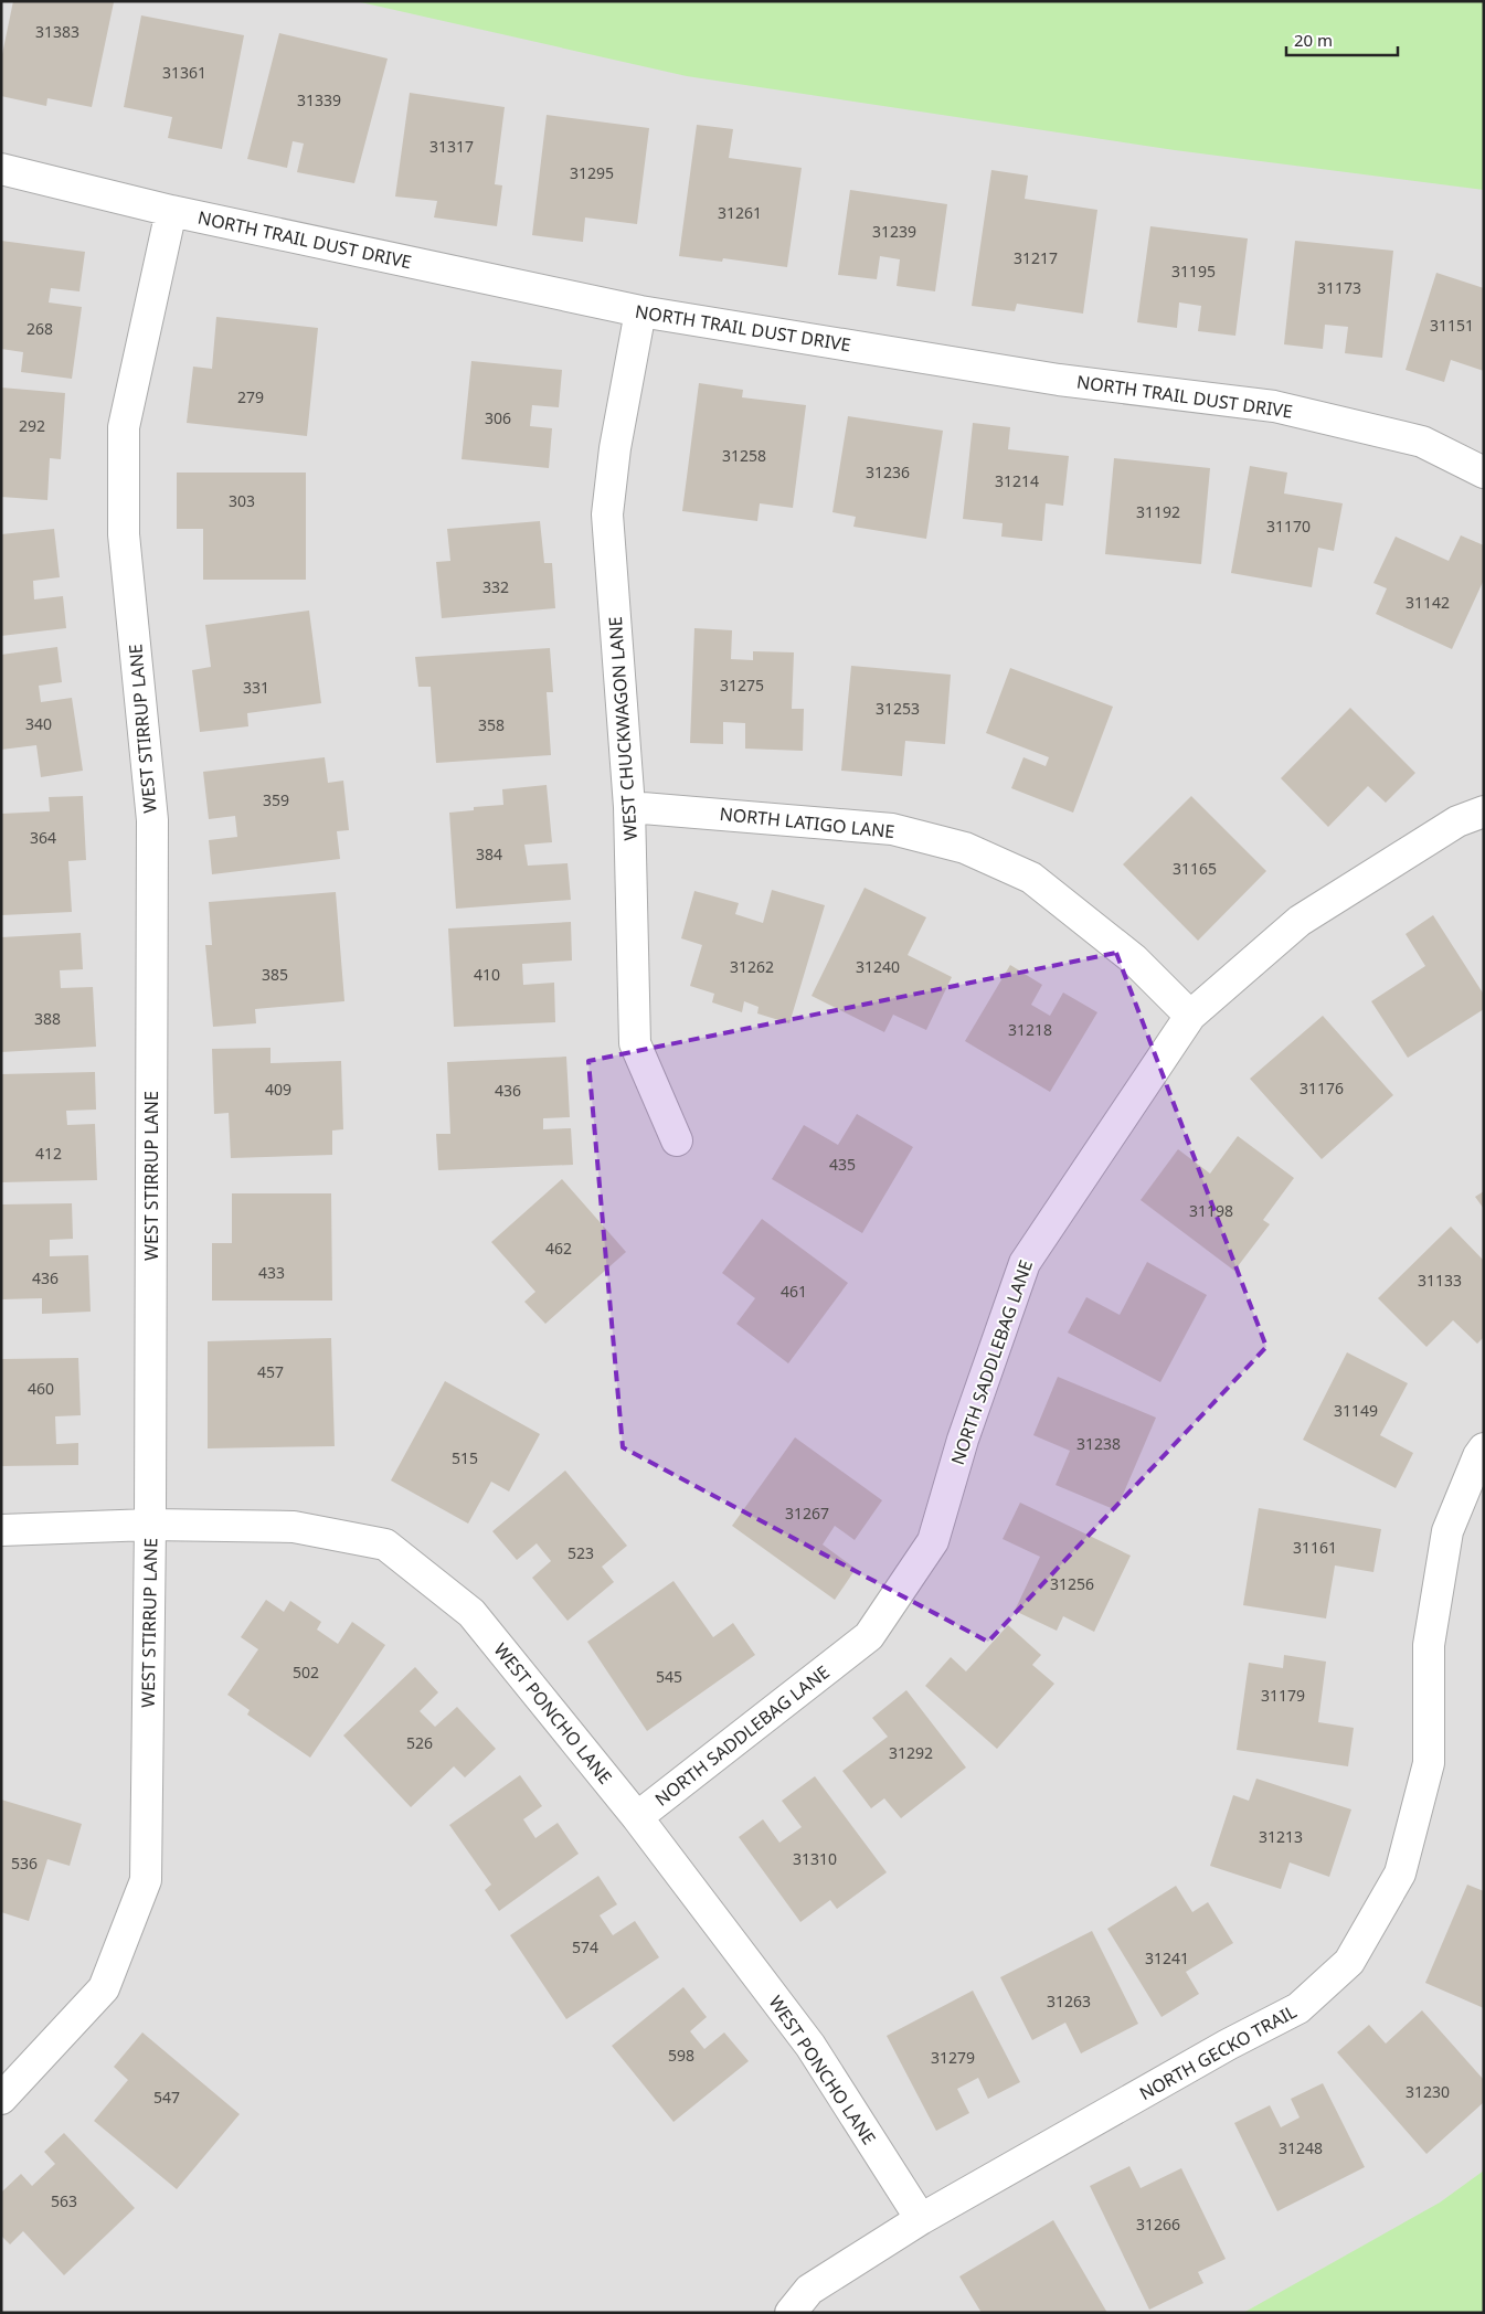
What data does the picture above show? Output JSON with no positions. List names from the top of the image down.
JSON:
{
  "streets": {
    "street": [
      "NORTH TRAIL DUST DRIVE",
      "WEST STIRRUP LANE",
      "WEST CHUCKWAGON LANE",
      "NORTH LATIGO LANE",
      "NORTH SADDLEBAG LANE",
      "WEST PONCHO LANE",
      "NORTH GECKO TRAIL"
    ]
  },
  "crossings": [
    ["NORTH TRAIL DUST DRIVE", "WEST STIRRUP LANE"],
    ["NORTH TRAIL DUST DRIVE", "WEST CHUCKWAGON LANE"],
    ["WEST STIRRUP LANE", "WEST PONCHO LANE"],
    ["WEST CHUCKWAGON LANE", "NORTH LATIGO LANE"],
    ["NORTH LATIGO LANE", "NORTH SADDLEBAG LANE"],
    ["NORTH SADDLEBAG LANE", "WEST PONCHO LANE"],
    ["WEST PONCHO LANE", "NORTH GECKO TRAIL"]
  ],
  "house_numbers": [
    "31383",
    "31361",
    "31339",
    "31317",
    "31295",
    "31261",
    "31239",
    "31217",
    "31195",
    "31173",
    "31151",
    "268",
    "279",
    "306",
    "292",
    "31258",
    "31236",
    "31214",
    "303",
    "31192",
    "31170",
    "332",
    "31142",
    "31275",
    "331",
    "31253",
    "340",
    "358",
    "359",
    "364",
    "384",
    "31165",
    "31262",
    "31240",
    "385",
    "410",
    "388",
    "31218",
    "31176",
    "409",
    "436",
    "412",
    "435",
    "31198",
    "462",
    "433",
    "436",
    "31133",
    "461",
    "457",
    "460",
    "31149",
    "31238",
    "515",
    "31267",
    "31161",
    "523",
    "31256",
    "502",
    "545",
    "31179",
    "526",
    "31292",
    "31213",
    "31310",
    "536",
    "574",
    "31241",
    "31263",
    "598",
    "31279",
    "31230",
    "547",
    "31248",
    "563",
    "31266"
  ],
  "scale_bar": "20 m"
}
